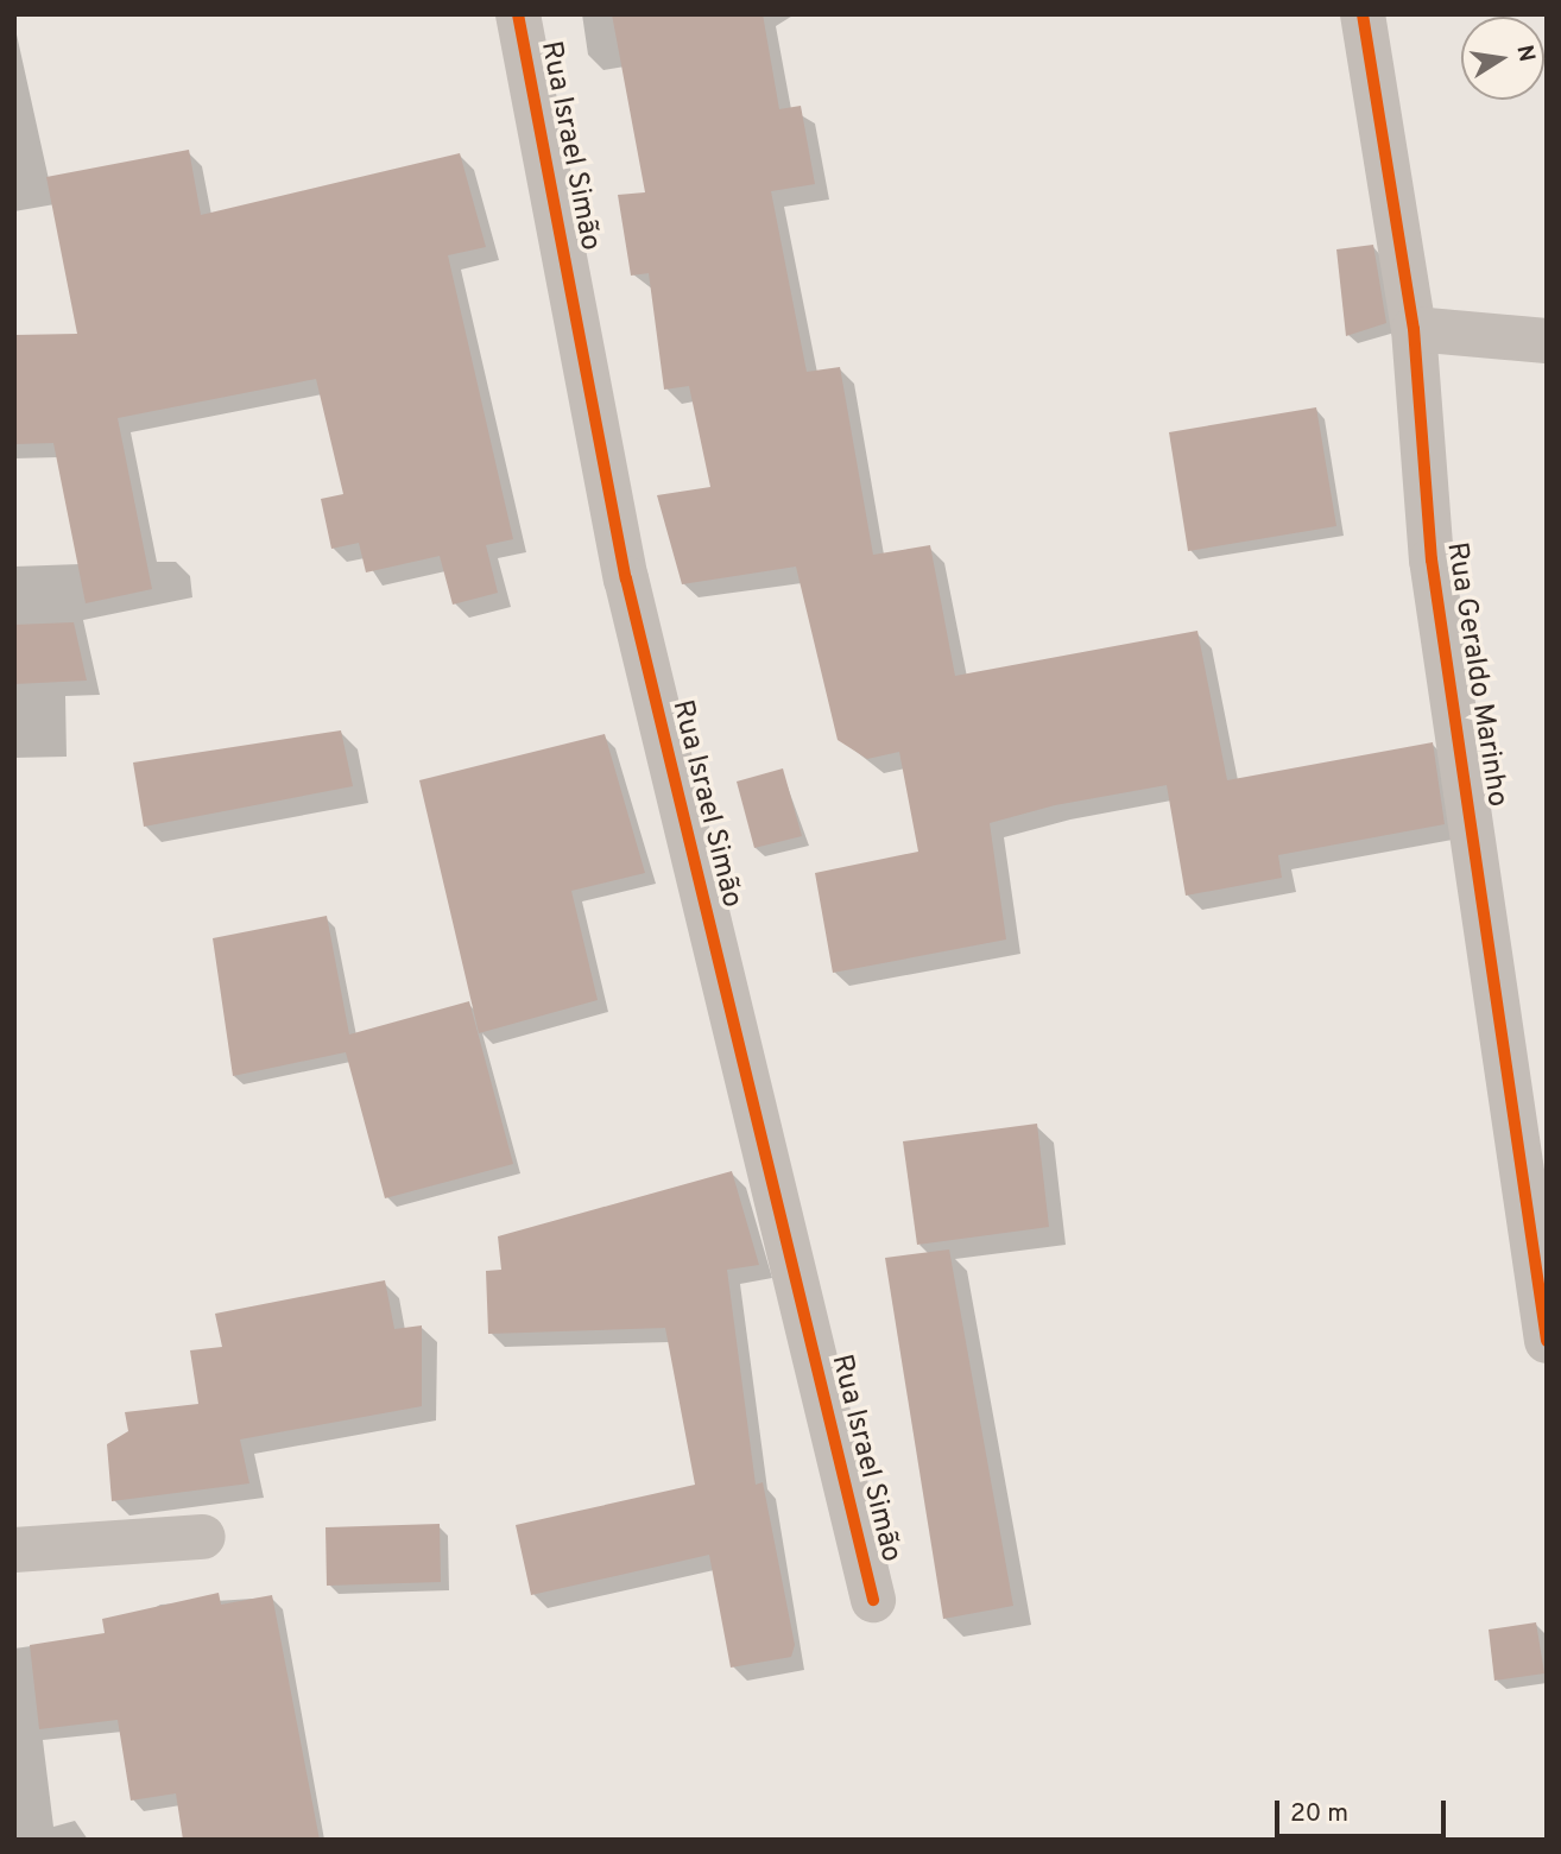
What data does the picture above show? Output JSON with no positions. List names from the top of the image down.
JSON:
{
  "streets": {
    "street": ["Rua Israel Simão", "Rua Geraldo Marinho"]
  },
  "scale_bar": "20 m",
  "north": "right"
}
